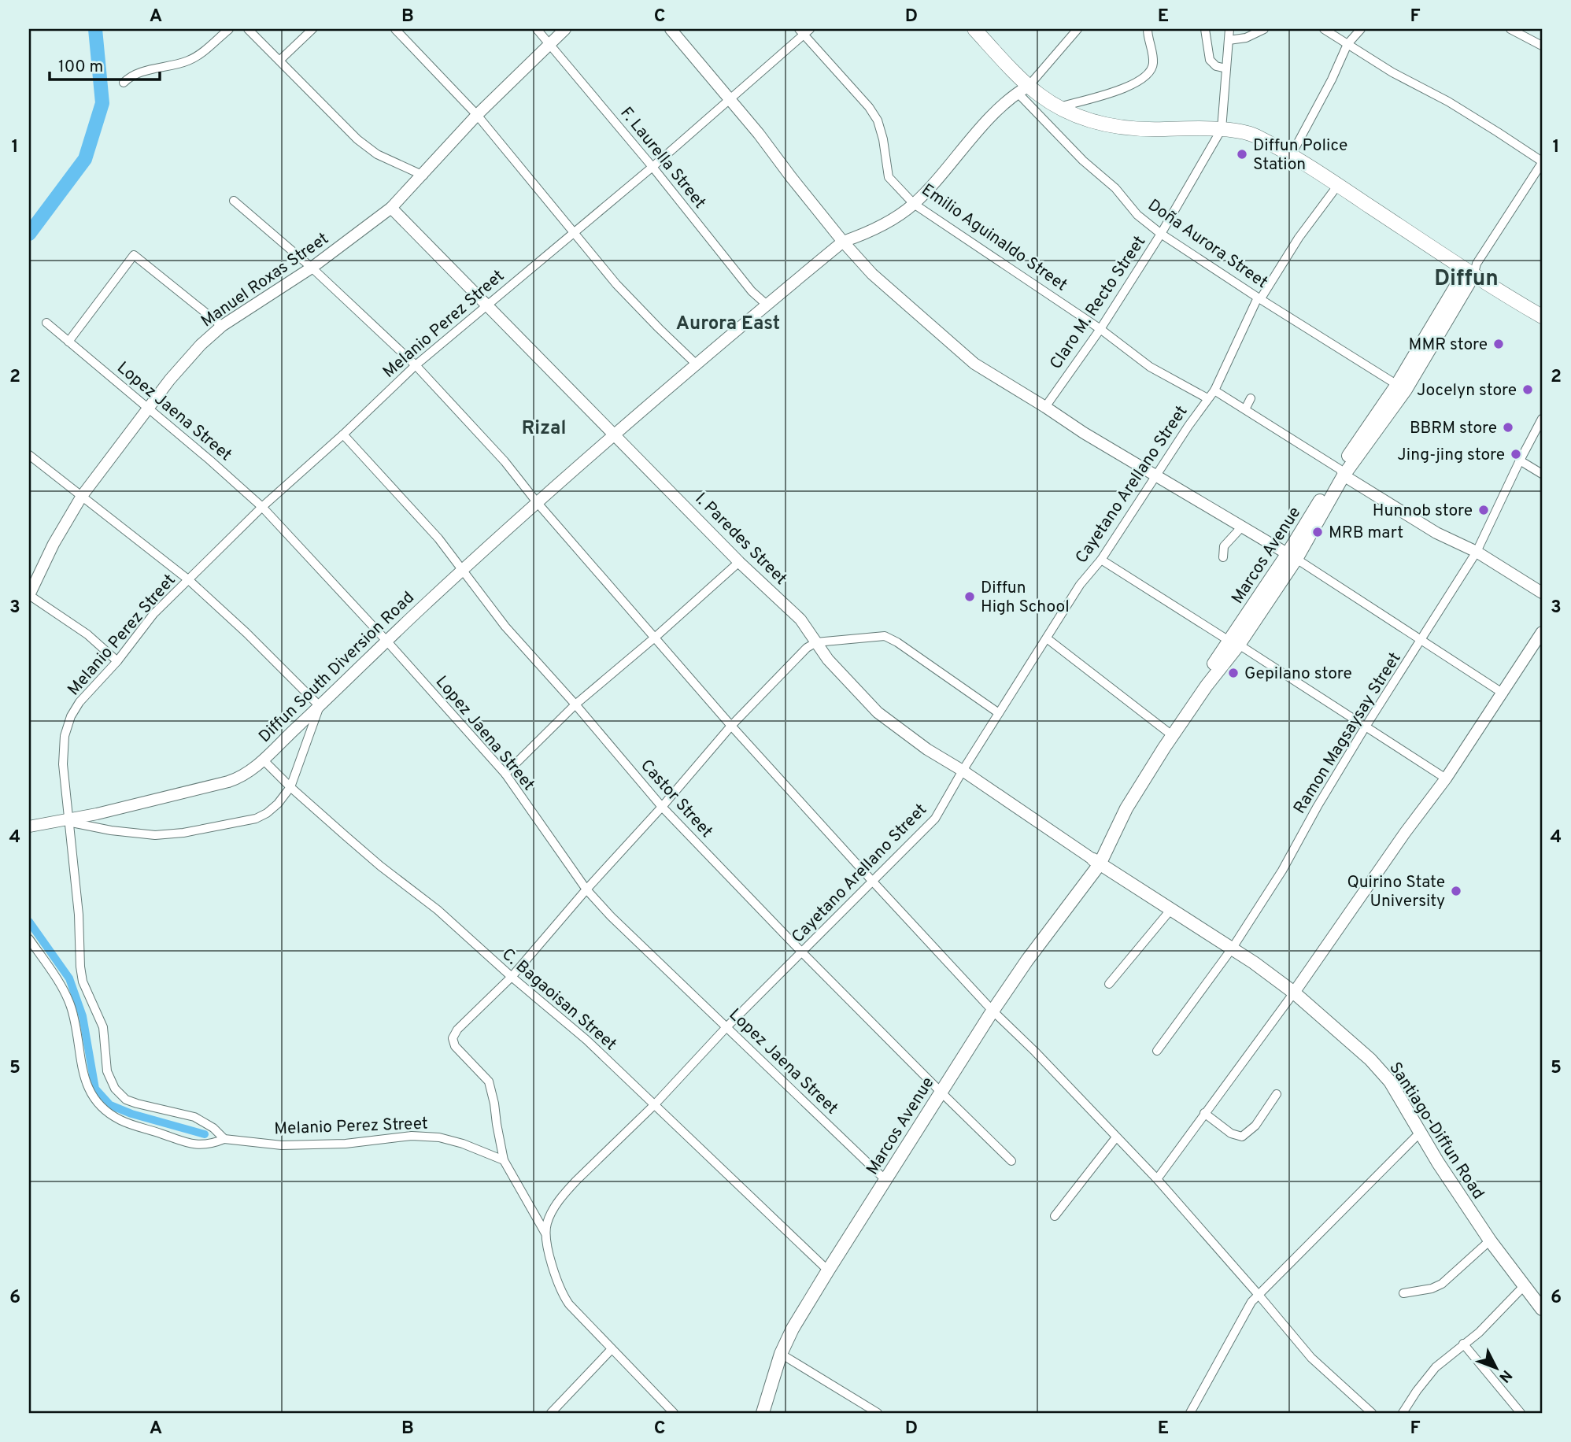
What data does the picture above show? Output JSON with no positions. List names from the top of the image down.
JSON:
{
  "streets": {
    "main road": ["Marcos Avenue", "Santiago-Diffun Road"],
    "street": [
      "F. Laurella Street",
      "Emilio Aguinaldo Street",
      "Doña Aurora Street",
      "Manuel Roxas Street",
      "Claro M. Recto Street",
      "Melanio Perez Street",
      "Lopez Jaena Street",
      "Cayetano Arellano Street",
      "I. Paredes Street",
      "Diffun South Diversion Road",
      "Ramon Magsaysay Street",
      "Castor Street",
      "C. Bagaoisan Street"
    ]
  },
  "crossings": [
    ["F. Laurella Street", "Manuel Roxas Street"],
    ["F. Laurella Street", "Melanio Perez Street"],
    ["F. Laurella Street", "Diffun South Diversion Road"],
    ["Emilio Aguinaldo Street", "Claro M. Recto Street"],
    ["Emilio Aguinaldo Street", "Melanio Perez Street"],
    ["Emilio Aguinaldo Street", "Cayetano Arellano Street"],
    ["Doña Aurora Street", "Claro M. Recto Street"],
    ["Doña Aurora Street", "Cayetano Arellano Street"],
    ["Doña Aurora Street", "Marcos Avenue"],
    ["Manuel Roxas Street", "Lopez Jaena Street"],
    ["Manuel Roxas Street", "I. Paredes Street"],
    ["Melanio Perez Street", "Lopez Jaena Street"],
    ["Melanio Perez Street", "I. Paredes Street"],
    ["Melanio Perez Street", "Diffun South Diversion Road"],
    ["Melanio Perez Street", "Castor Street"],
    ["Lopez Jaena Street", "Cayetano Arellano Street"],
    ["Lopez Jaena Street", "Marcos Avenue"],
    ["Lopez Jaena Street", "Diffun South Diversion Road"],
    ["Cayetano Arellano Street", "I. Paredes Street"],
    ["Cayetano Arellano Street", "Castor Street"],
    ["Cayetano Arellano Street", "C. Bagaoisan Street"],
    ["I. Paredes Street", "Marcos Avenue"],
    ["I. Paredes Street", "Diffun South Diversion Road"],
    ["I. Paredes Street", "Santiago-Diffun Road"],
    ["Marcos Avenue", "Castor Street"],
    ["Marcos Avenue", "C. Bagaoisan Street"],
    ["Marcos Avenue", "Santiago-Diffun Road"],
    ["Diffun South Diversion Road", "Castor Street"],
    ["Diffun South Diversion Road", "C. Bagaoisan Street"],
    ["Ramon Magsaysay Street", "Santiago-Diffun Road"]
  ],
  "districts": ["Diffun", "Aurora East", "Rizal"],
  "places": [
    "Diffun Police Station",
    "MMR store",
    "Jocelyn store",
    "BBRM store",
    "Jing-jing store",
    "Hunnob store",
    "MRB mart",
    "Diffun High School",
    "Gepilano store",
    "Quirino State University"
  ],
  "scale_bar": "100 m",
  "north": "bottom right",
  "grid": {
    "columns": [
      "A",
      "B",
      "C",
      "D",
      "E",
      "F"
    ],
    "rows": [
      "1",
      "2",
      "3",
      "4",
      "5",
      "6"
    ]
  }
}
